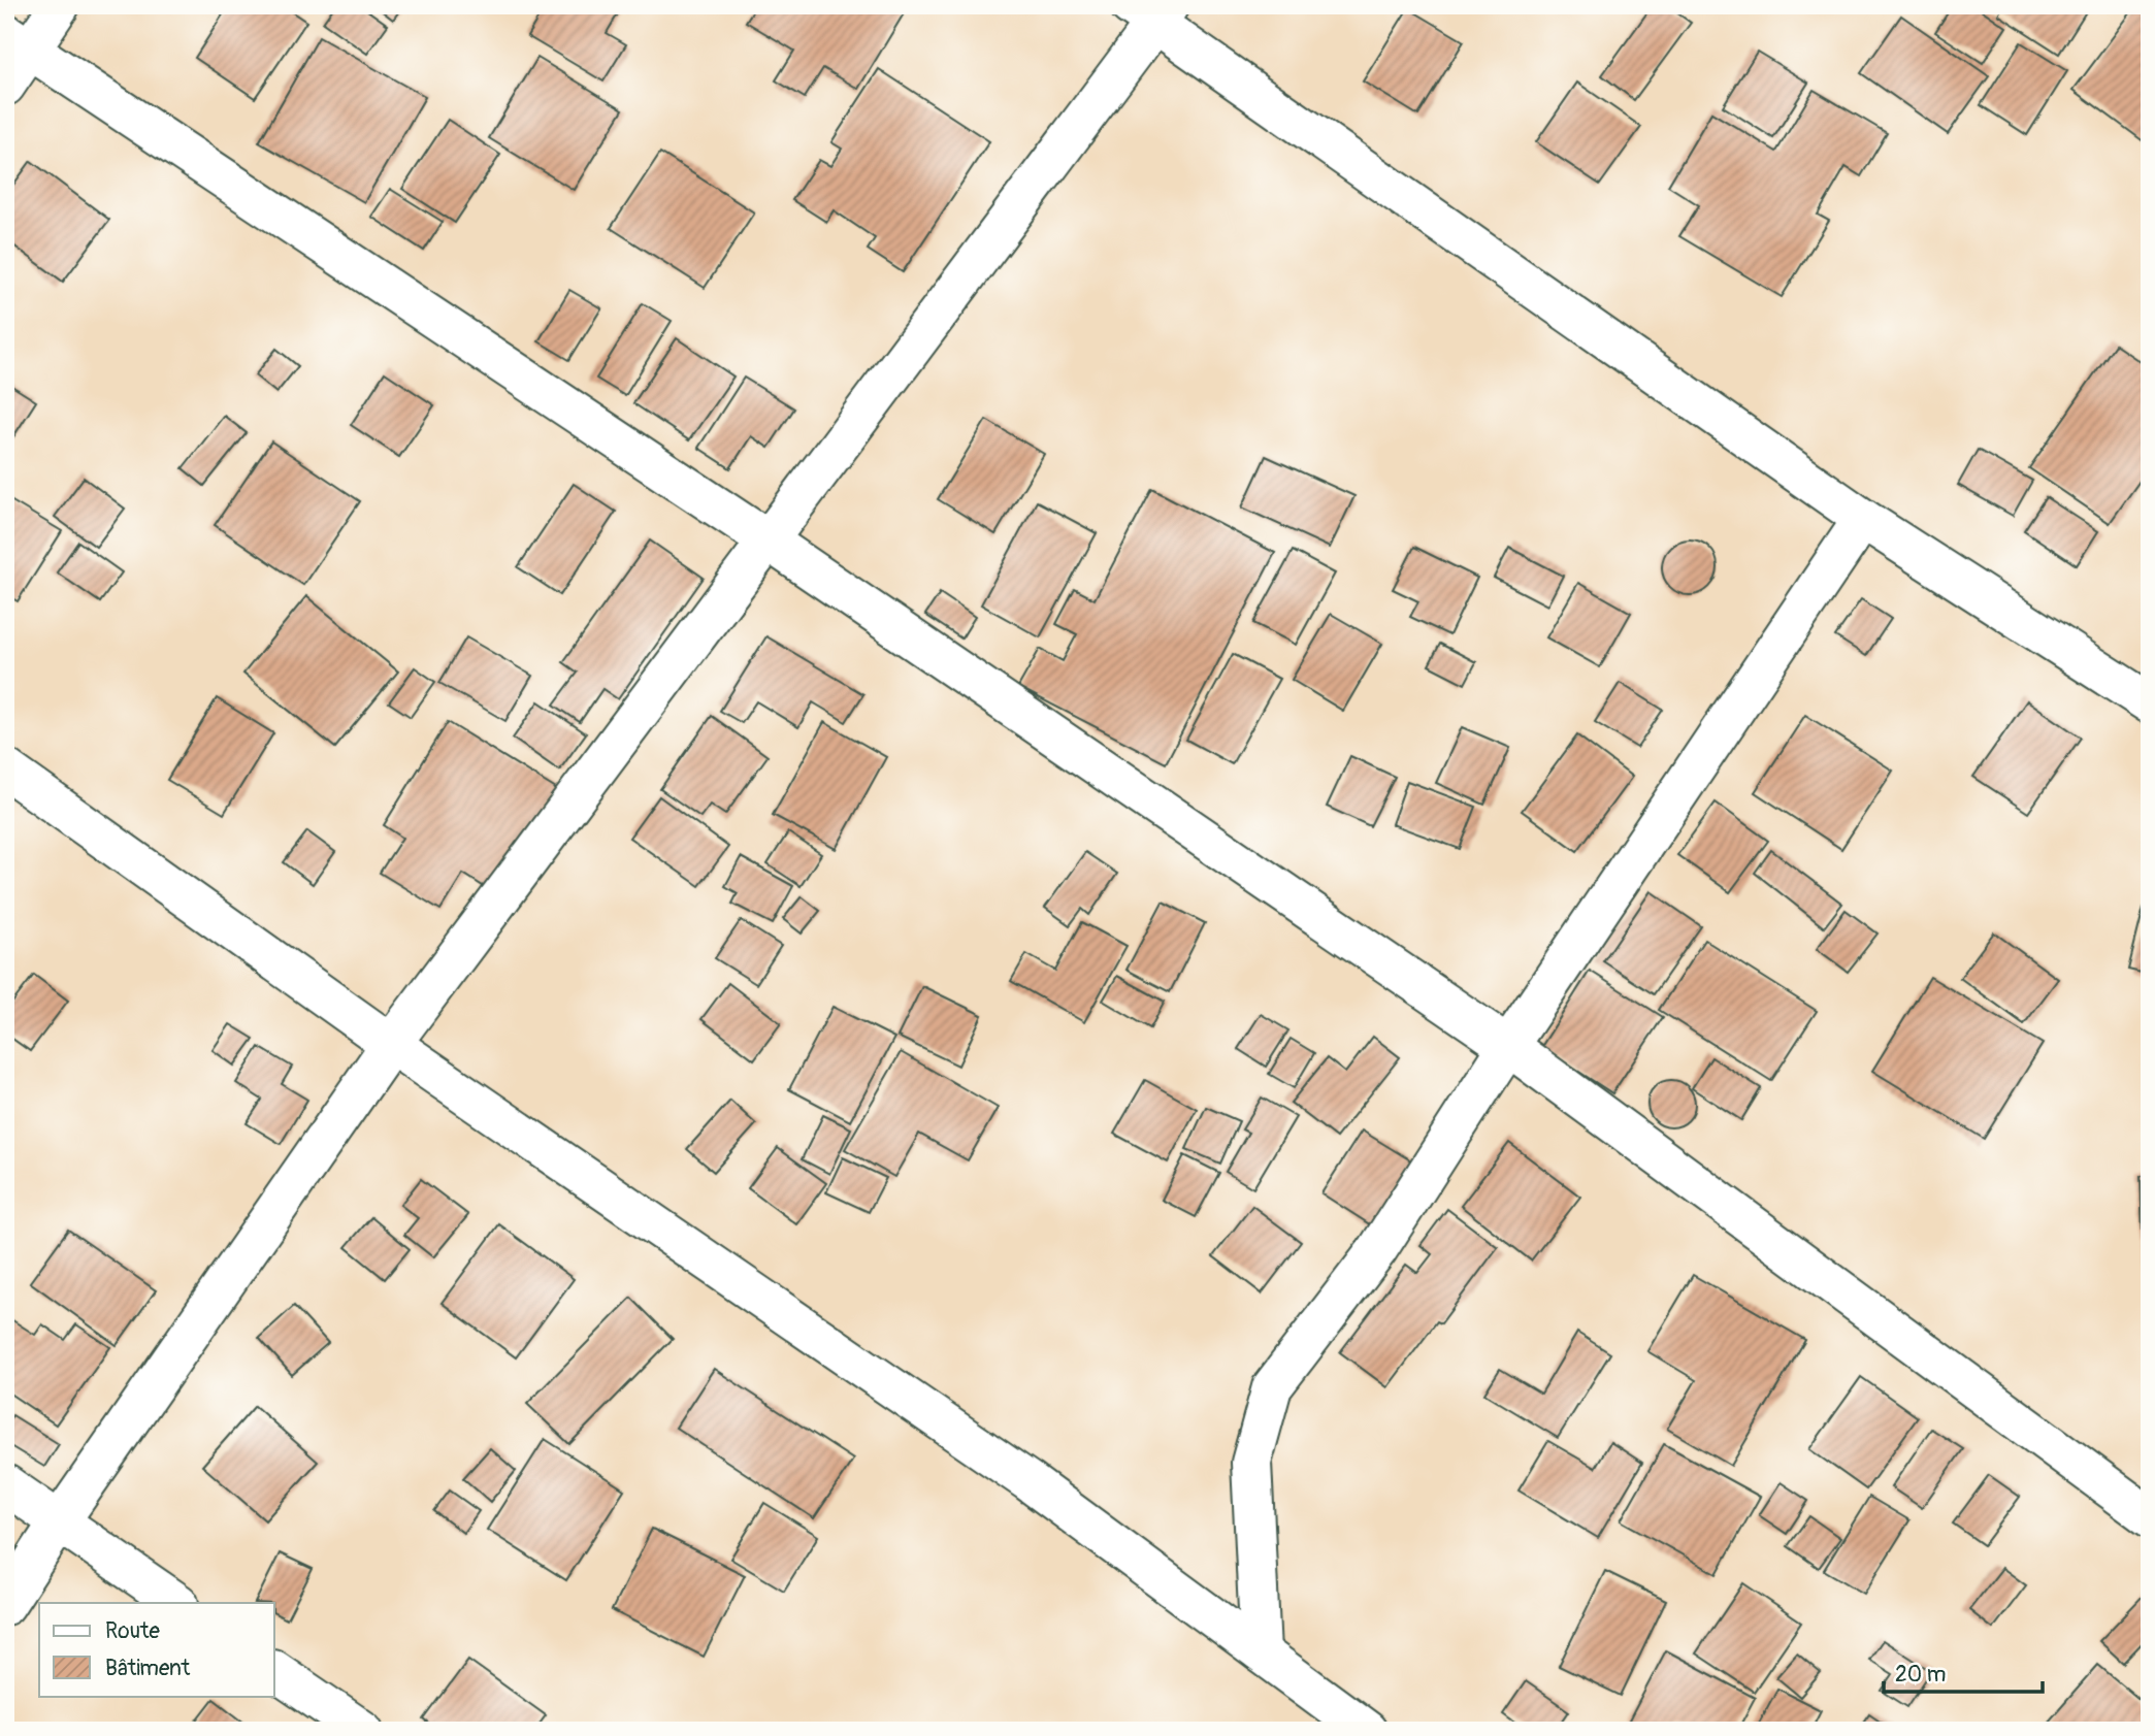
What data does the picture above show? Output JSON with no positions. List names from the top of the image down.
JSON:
{
  "legend": ["Route", "Bâtiment"],
  "scale_bar": "20 m"
}
